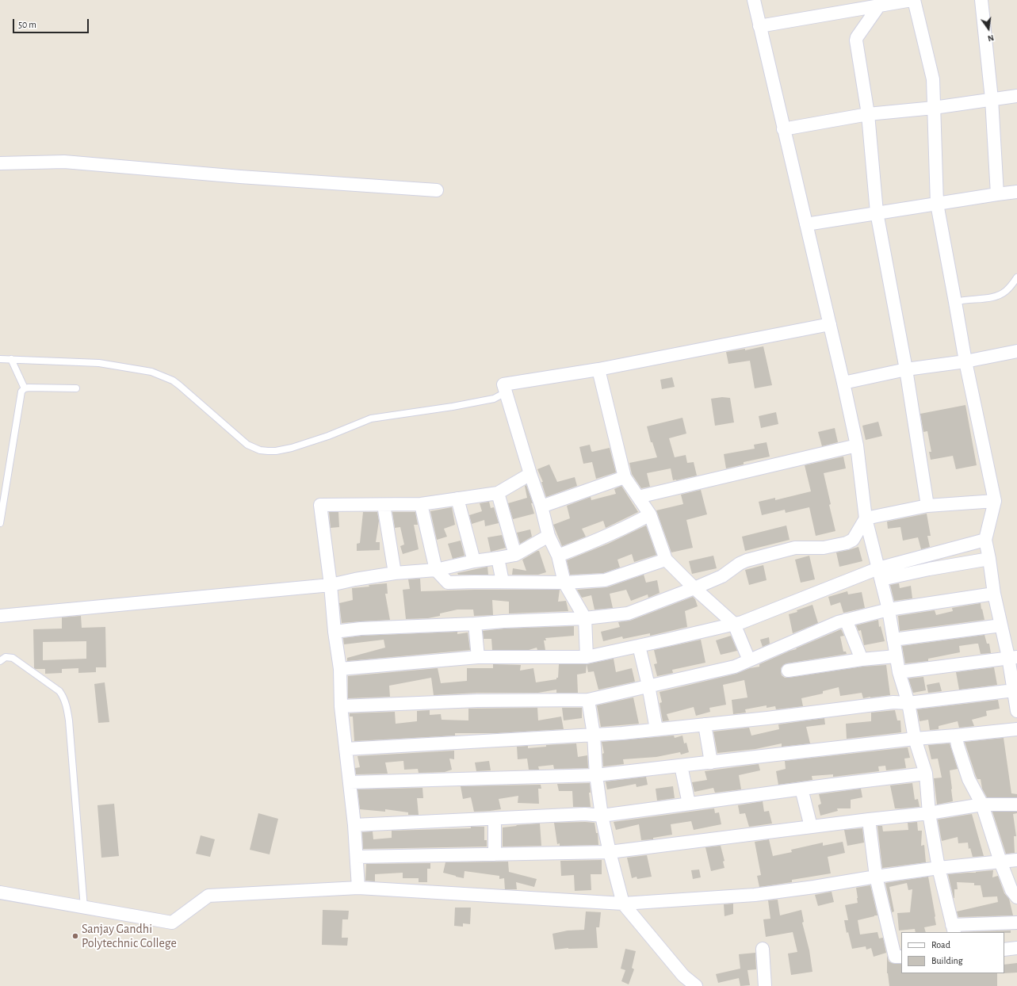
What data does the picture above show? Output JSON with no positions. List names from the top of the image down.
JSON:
{
  "places": ["Sanjay Gandhi Polytechnic College"],
  "legend": ["Road", "Building"],
  "scale_bar": "50 m",
  "north": "bottom"
}
